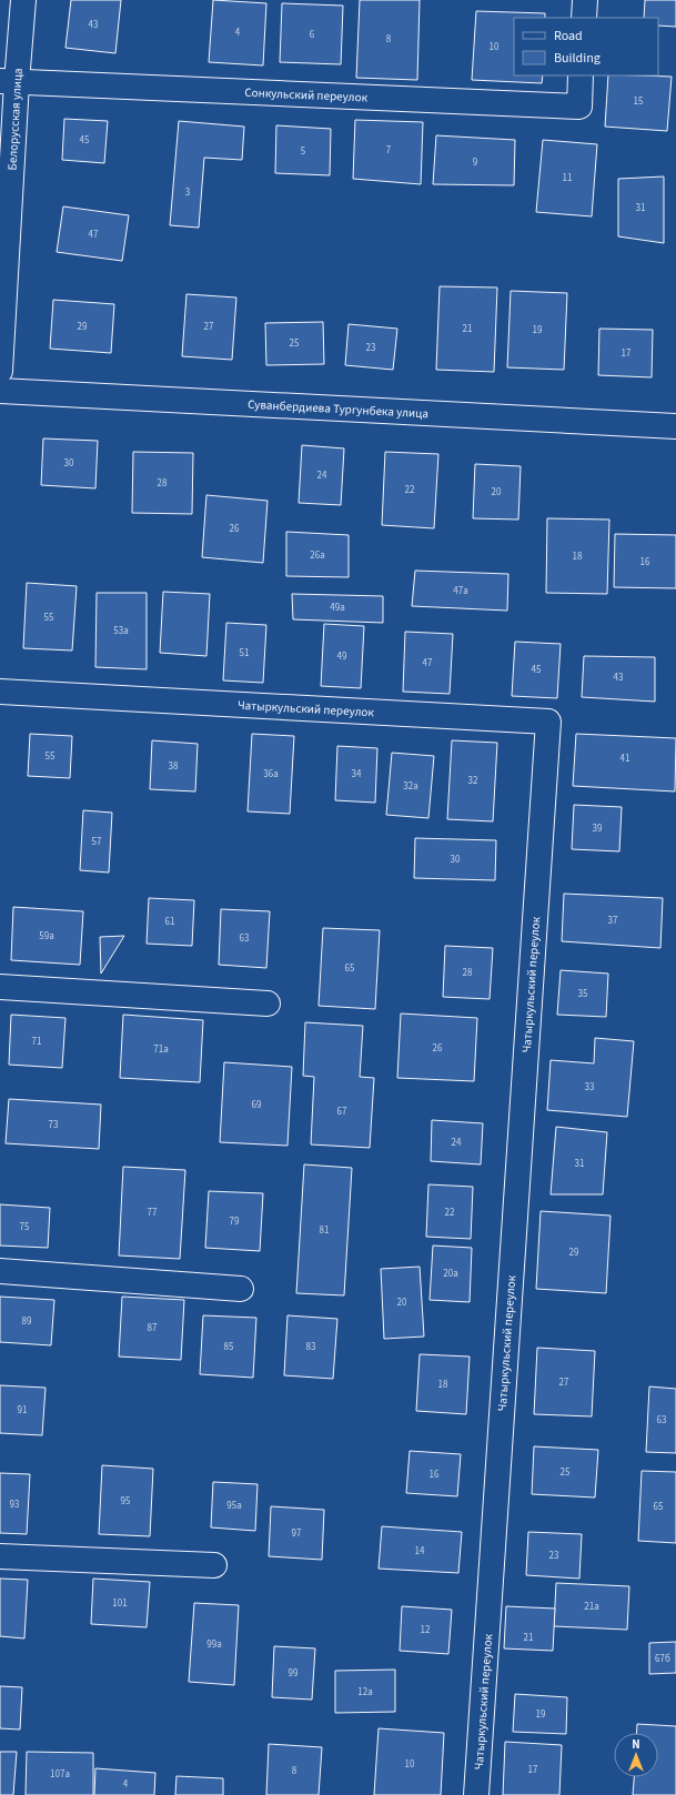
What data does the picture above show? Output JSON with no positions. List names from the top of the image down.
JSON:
{
  "streets": {
    "street": [
      "Сонкульский переулок",
      "Белорусская улица",
      "Суванбердиева Тургунбека улица",
      "Чатыркульский переулок"
    ]
  },
  "crossings": [
    ["Сонкульский переулок", "Белорусская улица"]
  ],
  "house_numbers": [
    "43",
    "4",
    "6",
    "8",
    "10",
    "15",
    "45",
    "7",
    "5",
    "9",
    "11",
    "3",
    "31",
    "47",
    "29",
    "27",
    "21",
    "19",
    "25",
    "23",
    "17",
    "30",
    "24",
    "28",
    "22",
    "20",
    "26",
    "26а",
    "18",
    "16",
    "47а",
    "49а",
    "55",
    "53а",
    "51",
    "49",
    "47",
    "45",
    "43",
    "55",
    "41",
    "38",
    "36а",
    "34",
    "32",
    "32а",
    "39",
    "57",
    "30",
    "37",
    "61",
    "59а",
    "63",
    "65",
    "28",
    "35",
    "71",
    "26",
    "71а",
    "33",
    "69",
    "67",
    "73",
    "24",
    "31",
    "77",
    "22",
    "79",
    "75",
    "81",
    "29",
    "20а",
    "20",
    "89",
    "87",
    "85",
    "83",
    "27",
    "18",
    "91",
    "63",
    "25",
    "16",
    "95",
    "93",
    "95а",
    "65",
    "97",
    "14",
    "23",
    "101",
    "21а",
    "12",
    "21",
    "99а",
    "67б",
    "99",
    "12а",
    "19",
    "10",
    "17",
    "8",
    "107а",
    "4"
  ],
  "legend": ["Road", "Building"],
  "north": "top"
}
